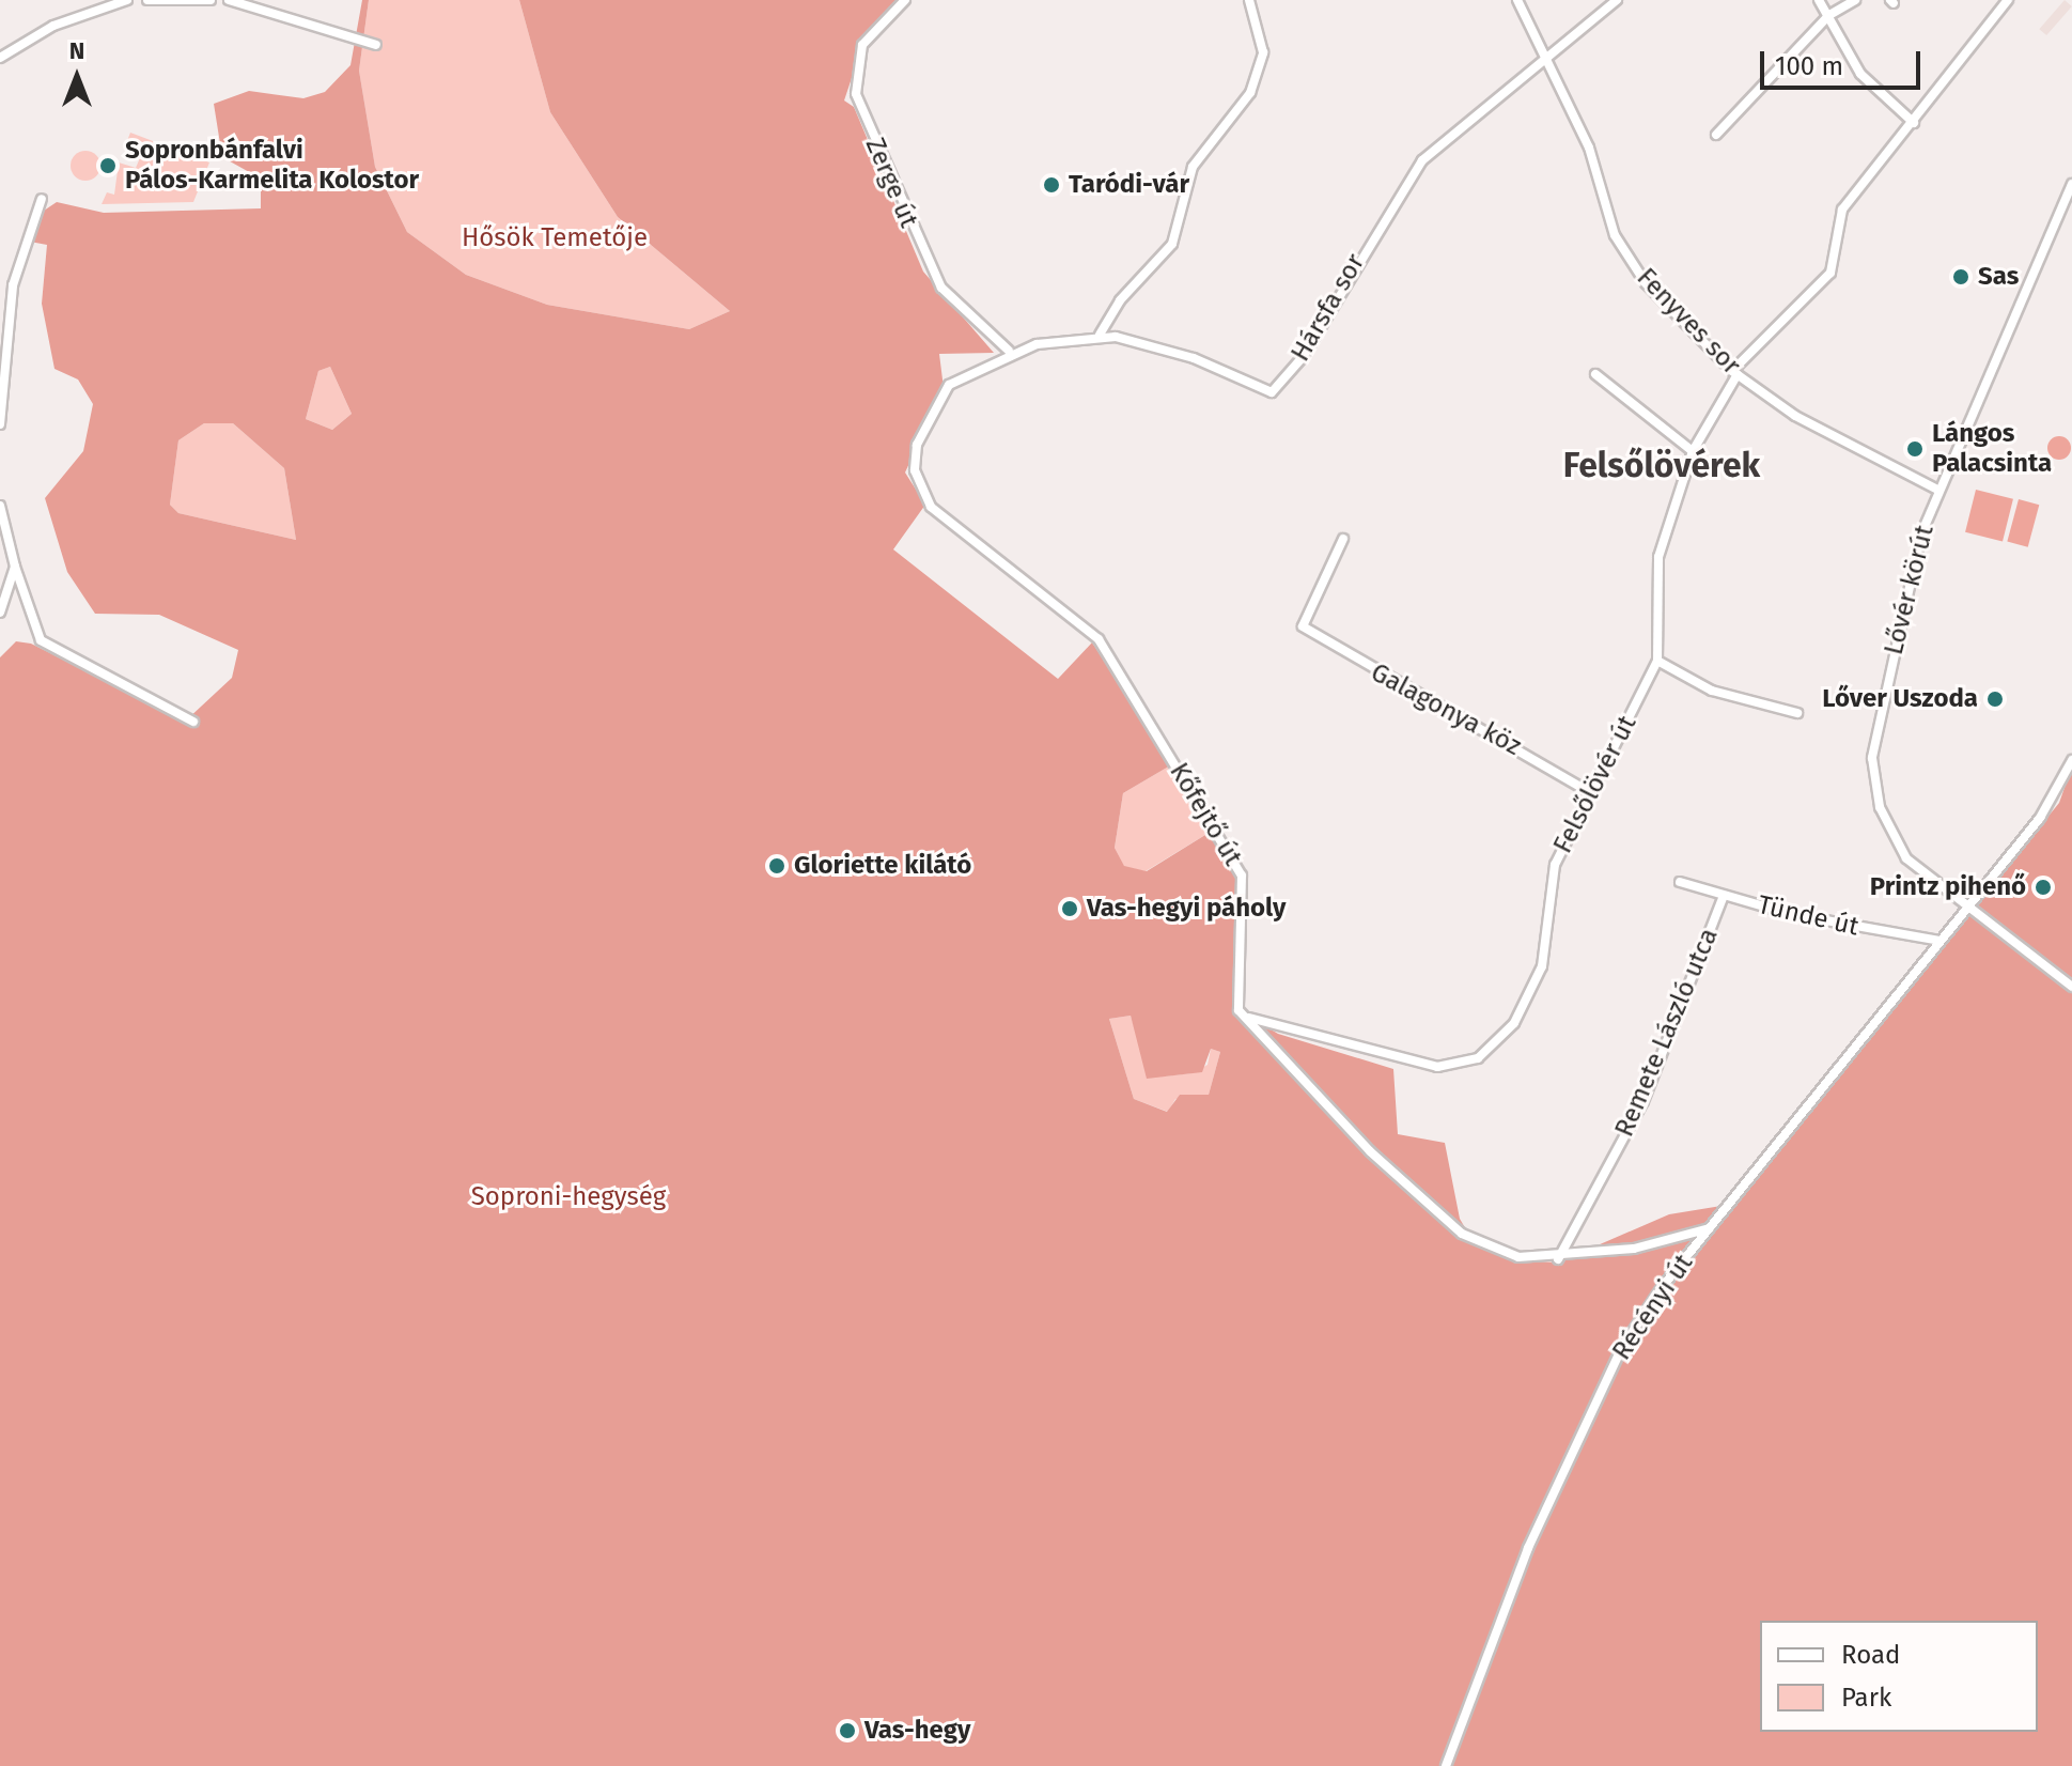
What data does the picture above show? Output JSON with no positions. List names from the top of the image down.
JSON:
{
  "streets": {
    "street": [
      "Zerge út",
      "Hársfa sor",
      "Fenyves sor",
      "Lővér körút",
      "Galagonya köz",
      "Felsőlövér út",
      "Kőfejtő út",
      "Tünde út",
      "Remete László utca",
      "Récényi út"
    ]
  },
  "crossings": [
    ["Zerge út", "Hársfa sor"],
    ["Hársfa sor", "Fenyves sor"],
    ["Hársfa sor", "Kőfejtő út"],
    ["Fenyves sor", "Lővér körút"],
    ["Fenyves sor", "Felsőlövér út"],
    ["Lővér körút", "Récényi út"],
    ["Galagonya köz", "Felsőlövér út"],
    ["Felsőlövér út", "Kőfejtő út"],
    ["Kőfejtő út", "Remete László utca"],
    ["Kőfejtő út", "Récényi út"],
    ["Tünde út", "Remete László utca"],
    ["Tünde út", "Récényi út"]
  ],
  "districts": ["Felsőlövérek"],
  "parks": ["Hősök Temetője", "Soproni-hegység"],
  "places": [
    "Sopronbánfalvi Pálos-Karmelita Kolostor",
    "Taródi-vár",
    "Sas",
    "Lángos Palacsinta",
    "Lőver Uszoda",
    "Gloriette kilátó",
    "Printz pihenő",
    "Vas-hegyi páholy",
    "Vas-hegy"
  ],
  "legend": ["Road", "Park"],
  "scale_bar": "100 m",
  "north": "top"
}
